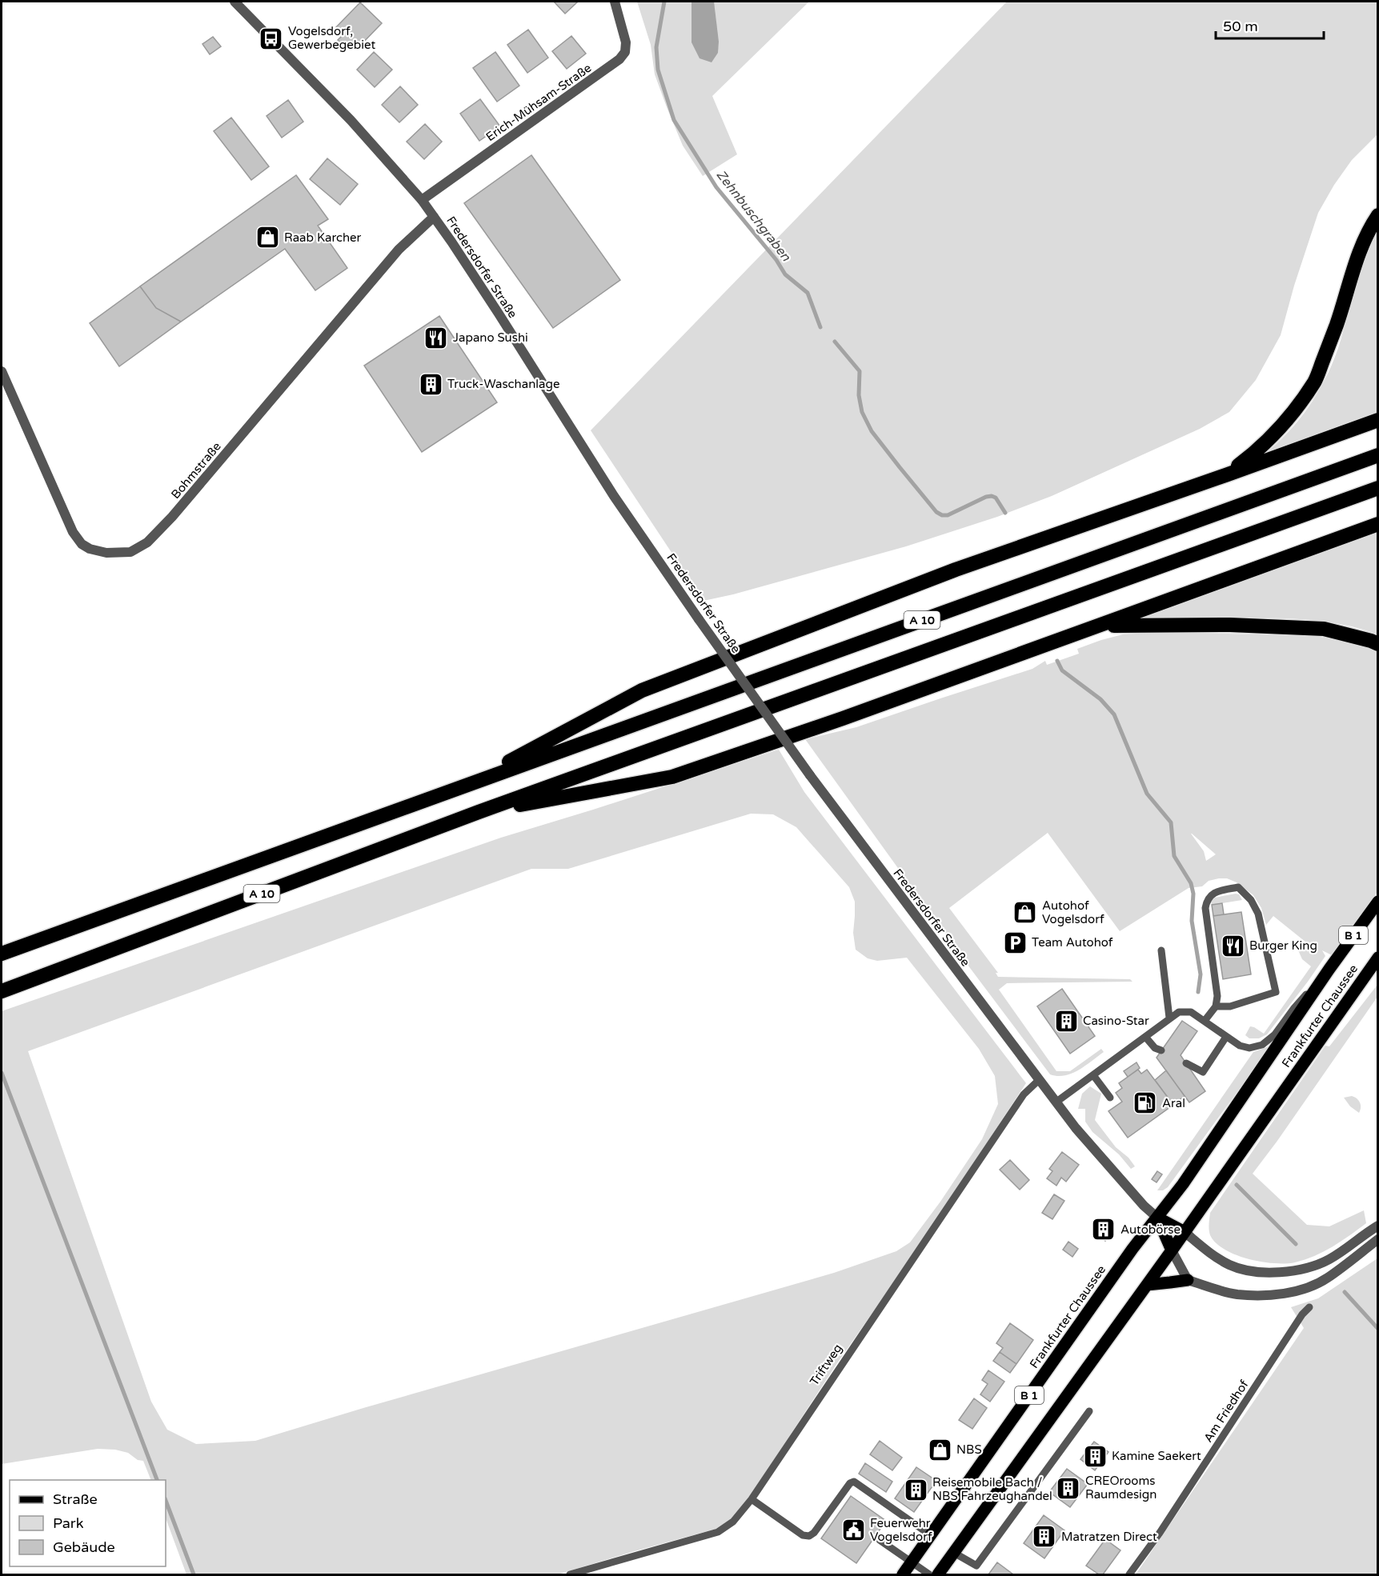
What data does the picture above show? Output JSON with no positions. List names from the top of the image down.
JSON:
{
  "streets": {
    "highway": ["A 10"],
    "main road": ["B 1", "Frankfurter Chaussee"],
    "street": ["Erich-Mühsam-Straße", "Fredersdorfer Straße", "Bohmstraße"],
    "lane": ["Triftweg", "Am Friedhof"]
  },
  "crossings": [
    ["Erich-Mühsam-Straße", "Fredersdorfer Straße"],
    ["Fredersdorfer Straße", "Bohmstraße"],
    ["Fredersdorfer Straße", "Frankfurter Chaussee"],
    ["Fredersdorfer Straße", "Triftweg"]
  ],
  "water": ["Zehnbuschgraben"],
  "places": {
    "bus stop": ["Vogelsdorf, Gewerbegebiet"],
    "shop": ["Raab Karcher", "Autohof Vogelsdorf", "NBS"],
    "restaurant": ["Japano Sushi", "Burger King"],
    "building": [
      "Truck-Waschanlage",
      "Casino-Star",
      "Autobörse",
      "Kamine Saekert",
      "CREOrooms Raumdesign",
      "Reisemobile Bach / NBS Fahrzeughandel",
      "Matratzen Direct"
    ],
    "parking": ["Team Autohof"],
    "fuel station": ["Aral"],
    "public building": ["Feuerwehr Vogelsdorf"]
  },
  "legend": ["Straße", "Park", "Gebäude"],
  "scale_bar": "50 m"
}
